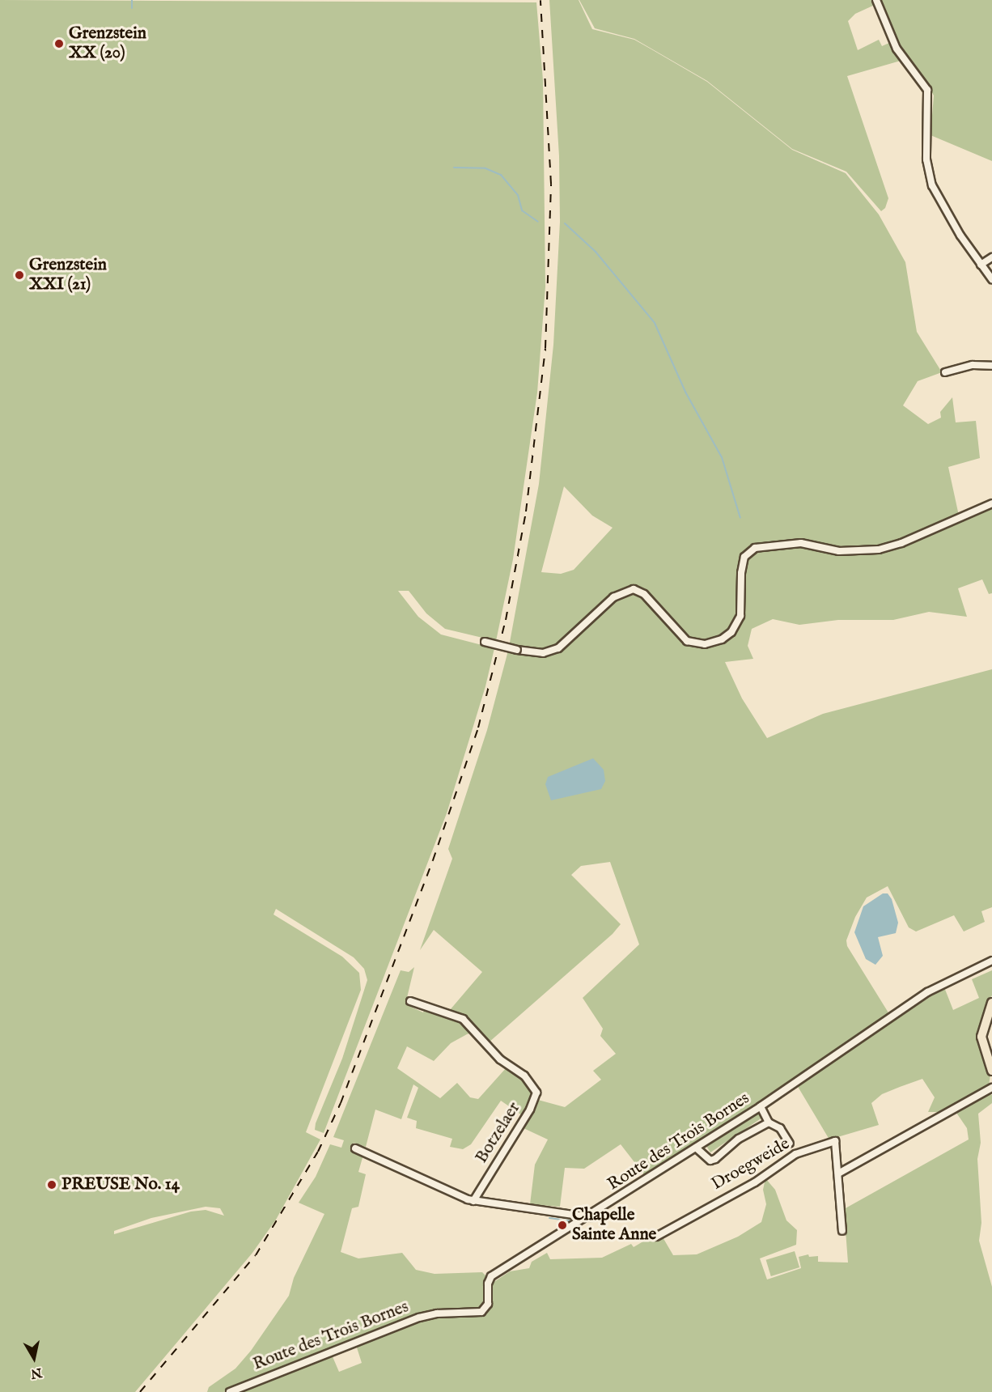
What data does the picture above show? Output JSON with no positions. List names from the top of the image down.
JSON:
{
  "streets": {
    "street": ["Botzelaer", "Route des Trois Bornes", "Droegweide"]
  },
  "places": [
    "Grenzstein XX (20)",
    "Grenzstein XXI (21)",
    "PREUSE No. 14",
    "Chapelle Sainte Anne"
  ],
  "north": "bottom"
}
